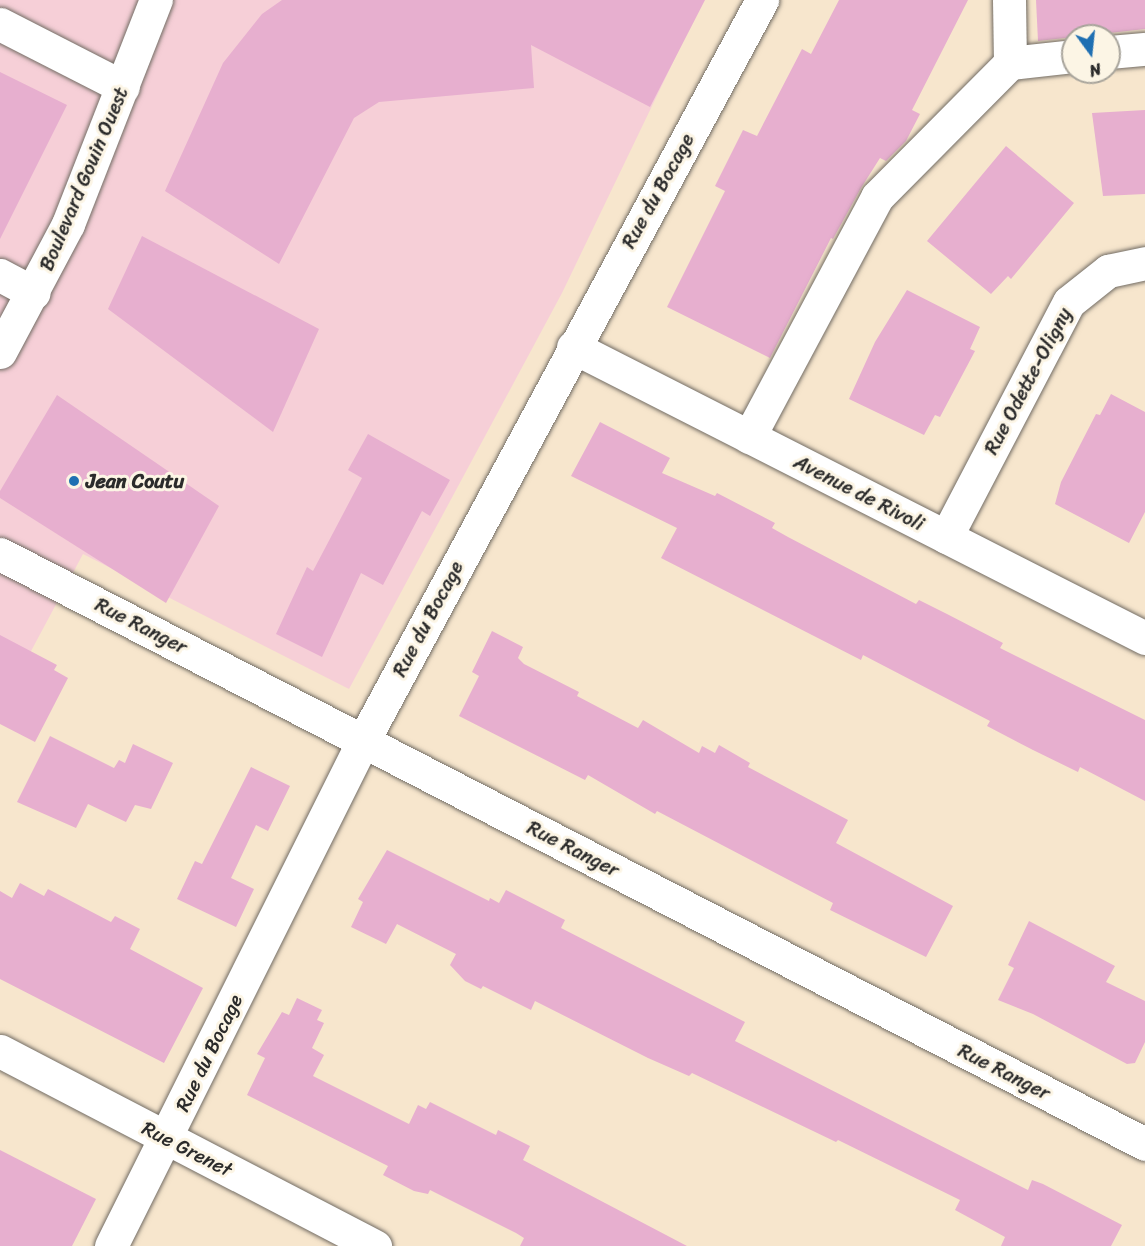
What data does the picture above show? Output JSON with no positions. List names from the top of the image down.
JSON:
{
  "streets": {
    "street": [
      "Boulevard Gouin Ouest",
      "Rue du Bocage",
      "Rue Odette-Oligny",
      "Avenue de Rivoli",
      "Rue Ranger",
      "Rue Grenet"
    ]
  },
  "crossings": [
    ["Rue du Bocage", "Avenue de Rivoli"],
    ["Rue du Bocage", "Rue Ranger"],
    ["Rue du Bocage", "Rue Grenet"],
    ["Rue Odette-Oligny", "Avenue de Rivoli"]
  ],
  "places": ["Jean Coutu"],
  "north": "bottom"
}
